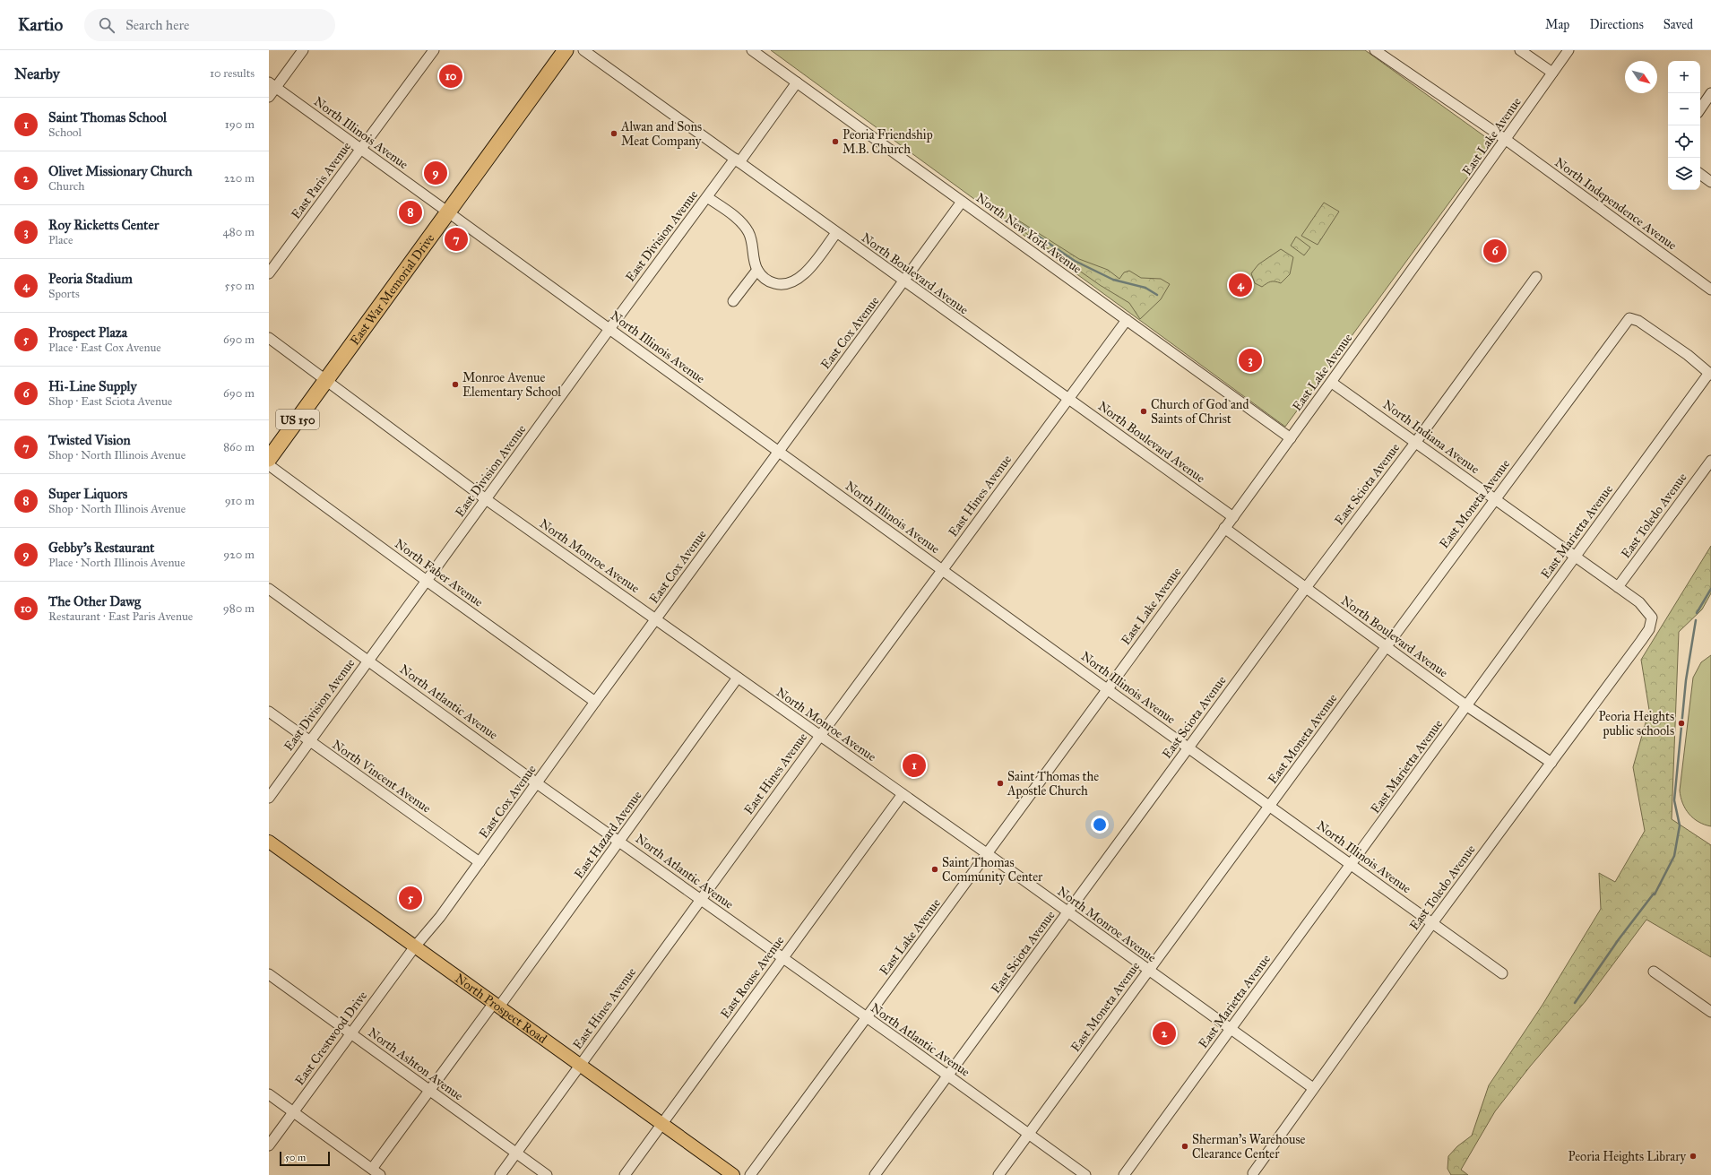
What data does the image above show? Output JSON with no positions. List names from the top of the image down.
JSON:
{
  "streets": {
    "highway": ["East War Memorial Drive", "US 150"],
    "main road": ["North Prospect Road"],
    "street": [
      "North Illinois Avenue",
      "East Lake Avenue",
      "East Paris Avenue",
      "North Independence Avenue",
      "North New York Avenue",
      "East Division Avenue",
      "North Boulevard Avenue",
      "East Cox Avenue",
      "North Indiana Avenue",
      "East Sciota Avenue",
      "East Hines Avenue",
      "East Moneta Avenue",
      "East Toledo Avenue",
      "East Marietta Avenue",
      "North Monroe Avenue",
      "North Faber Avenue",
      "North Atlantic Avenue",
      "North Vincent Avenue",
      "East Hazard Avenue",
      "East Rouse Avenue",
      "East Crestwood Drive",
      "North Ashton Avenue"
    ]
  },
  "crossings": [
    ["North Illinois Avenue", "East Lake Avenue"],
    ["North Illinois Avenue", "East Paris Avenue"],
    ["North Illinois Avenue", "East Division Avenue"],
    ["North Illinois Avenue", "East War Memorial Drive"],
    ["North Illinois Avenue", "East Cox Avenue"],
    ["North Illinois Avenue", "East Sciota Avenue"],
    ["North Illinois Avenue", "East Hines Avenue"],
    ["North Illinois Avenue", "East Moneta Avenue"],
    ["North Illinois Avenue", "East Toledo Avenue"],
    ["North Illinois Avenue", "East Marietta Avenue"],
    ["East Lake Avenue", "North Independence Avenue"],
    ["East Lake Avenue", "North New York Avenue"],
    ["East Lake Avenue", "North Boulevard Avenue"],
    ["East Lake Avenue", "North Indiana Avenue"],
    ["East Lake Avenue", "North Monroe Avenue"],
    ["East Lake Avenue", "North Atlantic Avenue"],
    ["North New York Avenue", "East Division Avenue"],
    ["North New York Avenue", "East Cox Avenue"],
    ["North New York Avenue", "East Hines Avenue"],
    ["East Division Avenue", "North Boulevard Avenue"],
    ["East Division Avenue", "North Monroe Avenue"],
    ["East Division Avenue", "North Faber Avenue"],
    ["East Division Avenue", "North Atlantic Avenue"],
    ["East Division Avenue", "North Vincent Avenue"],
    ["North Boulevard Avenue", "East Cox Avenue"],
    ["North Boulevard Avenue", "East Sciota Avenue"],
    ["North Boulevard Avenue", "East Hines Avenue"],
    ["North Boulevard Avenue", "East Moneta Avenue"],
    ["North Boulevard Avenue", "East Toledo Avenue"],
    ["North Boulevard Avenue", "East Marietta Avenue"],
    ["East War Memorial Drive", "North Monroe Avenue"],
    ["East Cox Avenue", "North Monroe Avenue"],
    ["East Cox Avenue", "North Faber Avenue"],
    ["East Cox Avenue", "North Atlantic Avenue"],
    ["East Cox Avenue", "North Vincent Avenue"],
    ["East Cox Avenue", "North Prospect Road"],
    ["East Cox Avenue", "East Crestwood Drive"],
    ["North Indiana Avenue", "East Sciota Avenue"],
    ["North Indiana Avenue", "East Moneta Avenue"],
    ["North Indiana Avenue", "East Toledo Avenue"],
    ["North Indiana Avenue", "East Marietta Avenue"],
    ["East Sciota Avenue", "North Monroe Avenue"],
    ["East Sciota Avenue", "North Atlantic Avenue"],
    ["East Hines Avenue", "North Monroe Avenue"],
    ["East Hines Avenue", "North Atlantic Avenue"],
    ["East Hines Avenue", "North Prospect Road"],
    ["East Hines Avenue", "North Ashton Avenue"],
    ["East Moneta Avenue", "East Marietta Avenue"],
    ["East Moneta Avenue", "North Monroe Avenue"],
    ["East Moneta Avenue", "North Atlantic Avenue"],
    ["East Toledo Avenue", "North Monroe Avenue"],
    ["East Marietta Avenue", "North Monroe Avenue"],
    ["North Monroe Avenue", "East Hazard Avenue"],
    ["North Monroe Avenue", "East Rouse Avenue"],
    ["North Atlantic Avenue", "East Hazard Avenue"],
    ["North Atlantic Avenue", "East Rouse Avenue"],
    ["East Hazard Avenue", "North Prospect Road"],
    ["East Hazard Avenue", "North Ashton Avenue"],
    ["East Rouse Avenue", "North Prospect Road"],
    ["North Prospect Road", "East Crestwood Drive"],
    ["East Crestwood Drive", "North Ashton Avenue"]
  ],
  "places": [
    "Alwan and Sons Meat Company",
    "Peoria Friendship M.B. Church",
    "Monroe Avenue Elementary School",
    "Church of God and Saints of Christ",
    "Peoria Heights public schools",
    "Saint Thomas the Apostle Church",
    "Saint Thomas Community Center",
    "Sherman's Warehouse Clearance Center",
    "Peoria Heights Library"
  ],
  "scale_bar": "50 m",
  "north": "bottom right",
  "page": {
    "header": "Kartio",
    "search": "Search here",
    "nav": ["Map", "Directions", "Saved"],
    "heading": ["Nearby", "10 results"],
    "map_buttons": ["+", "−"],
    "pins": [
      "10",
      "9",
      "8",
      "7",
      "6",
      "4",
      "3",
      "1",
      "5",
      "2"
    ],
    "list": [
      {
        "mark": "1",
        "name": "Saint Thomas School",
        "note": "School",
        "value": "190 m"
      },
      {
        "mark": "2",
        "name": "Olivet Missionary Church",
        "note": "Church",
        "value": "220 m"
      },
      {
        "mark": "3",
        "name": "Roy Ricketts Center",
        "note": "Place",
        "value": "480 m"
      },
      {
        "mark": "4",
        "name": "Peoria Stadium",
        "note": "Sports",
        "value": "550 m"
      },
      {
        "mark": "5",
        "name": "Prospect Plaza",
        "note": "Place · East Cox Avenue",
        "value": "690 m"
      },
      {
        "mark": "6",
        "name": "Hi-Line Supply",
        "note": "Shop · East Sciota Avenue",
        "value": "690 m"
      },
      {
        "mark": "7",
        "name": "Twisted Vision",
        "note": "Shop · North Illinois Avenue",
        "value": "860 m"
      },
      {
        "mark": "8",
        "name": "Super Liquors",
        "note": "Shop · North Illinois Avenue",
        "value": "910 m"
      },
      {
        "mark": "9",
        "name": "Gebby's Restaurant",
        "note": "Place · North Illinois Avenue",
        "value": "920 m"
      },
      {
        "mark": "10",
        "name": "The Other Dawg",
        "note": "Restaurant · East Paris Avenue",
        "value": "980 m"
      }
    ],
    "scale": "50 m"
  }
}
